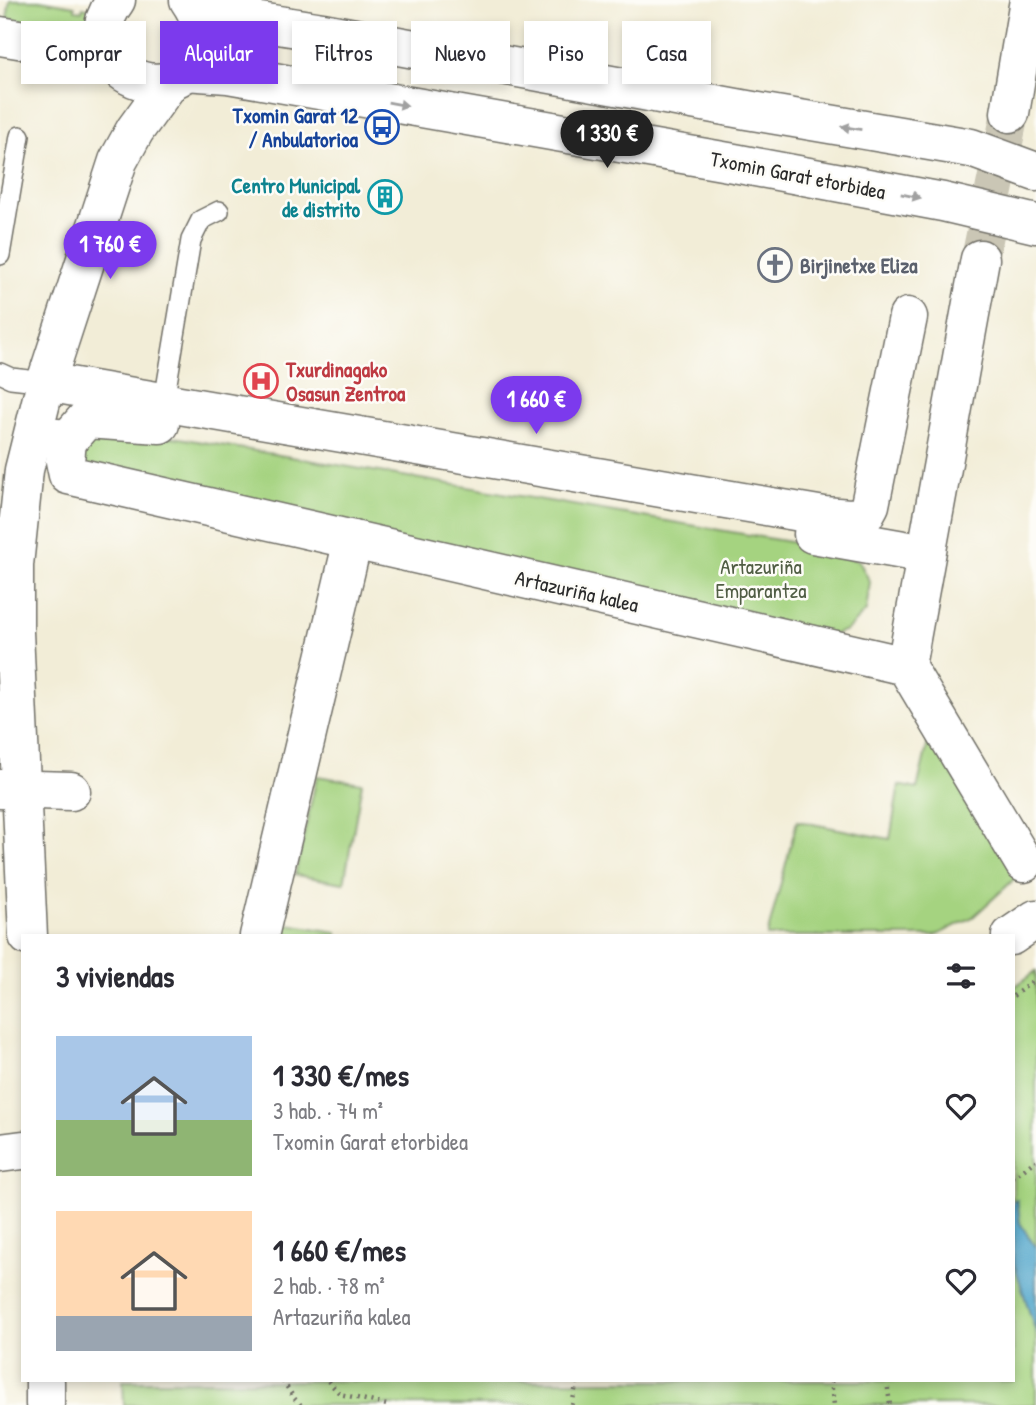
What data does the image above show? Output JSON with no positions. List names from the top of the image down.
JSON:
{
  "streets": {
    "street": ["Txomin Garat etorbidea", "Artazuriña kalea"]
  },
  "parks": ["Artazuriña Emparantza"],
  "places": {
    "bus stop": ["Txomin Garat 12 / Anbulatorioa"],
    "building": ["Centro Municipal de distrito"],
    "church": ["Birjinetxe Eliza"],
    "hospital": ["Txurdinagako Osasun Zentroa"]
  },
  "page": {
    "chip": [
      "Comprar",
      "Alquilar",
      "Filtros",
      "Nuevo",
      "Piso",
      "Casa"
    ],
    "price": ["1 330 €", "1 760 €", "1 660 €"],
    "heading": "3 viviendas",
    "list": [
      {
        "name": "1 330 €/mes",
        "note": "3 hab. · 74 m² · Txomin Garat etorbidea"
      },
      {
        "name": "1 660 €/mes",
        "note": "2 hab. · 78 m² · Artazuriña kalea"
      }
    ]
  }
}
